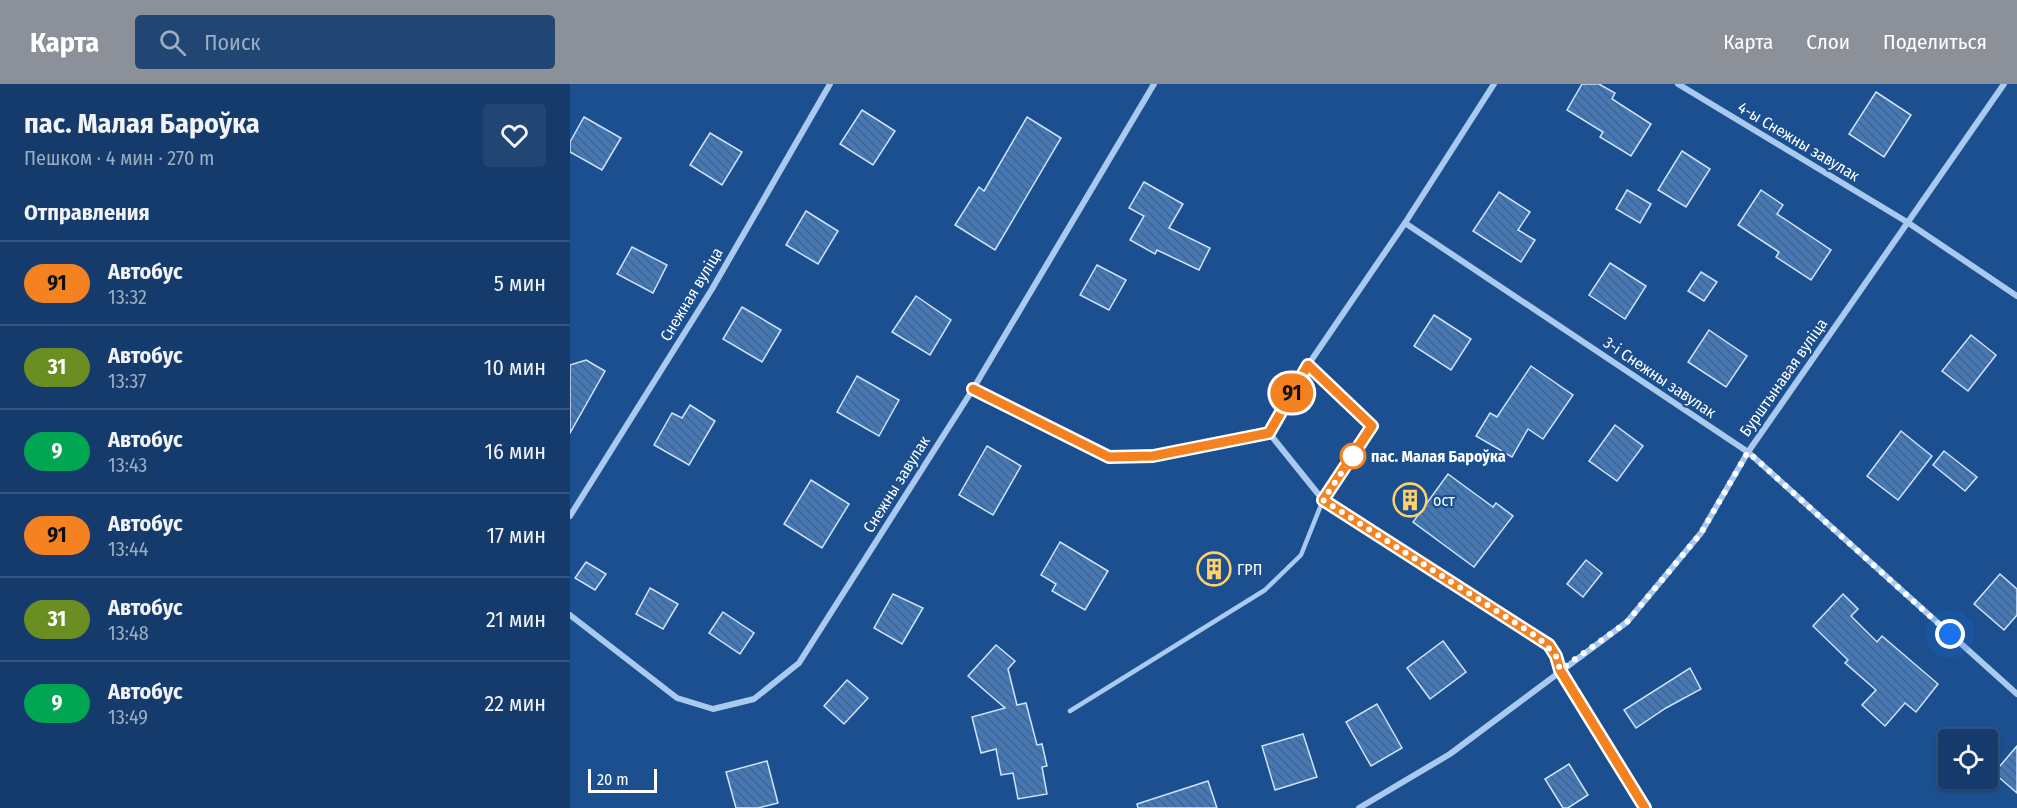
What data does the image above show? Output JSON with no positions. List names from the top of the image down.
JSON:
{
  "streets": {
    "street": [
      "4-ы Снежны завулак",
      "Снежная вуліца",
      "3-і Снежны завулак",
      "Бурштынавая вуліца",
      "Снежны завулак"
    ]
  },
  "crossings": [
    ["4-ы Снежны завулак", "Бурштынавая вуліца"],
    ["3-і Снежны завулак", "Бурштынавая вуліца"]
  ],
  "places": {
    "other": ["пас. Малая Бароўка"],
    "building": ["ост", "ГРП"]
  },
  "lines": ["bus line 91"],
  "scale_bar": "20 m",
  "page": {
    "header": "Карта",
    "search": "Поиск",
    "nav": ["Карта", "Слои", "Поделиться"],
    "heading": [
      ["пас. Малая Бароўка", "Пешком · 4 мин · 270 m"],
      "Отправления"
    ],
    "on_map": "91",
    "list": [
      {
        "mark": "91",
        "name": "Автобус",
        "note": "13:32",
        "value": "5 мин"
      },
      {
        "mark": "31",
        "name": "Автобус",
        "note": "13:37",
        "value": "10 мин"
      },
      {
        "mark": "9",
        "name": "Автобус",
        "note": "13:43",
        "value": "16 мин"
      },
      {
        "mark": "91",
        "name": "Автобус",
        "note": "13:44",
        "value": "17 мин"
      },
      {
        "mark": "31",
        "name": "Автобус",
        "note": "13:48",
        "value": "21 мин"
      },
      {
        "mark": "9",
        "name": "Автобус",
        "note": "13:49",
        "value": "22 мин"
      }
    ],
    "scale": "20 m"
  }
}
